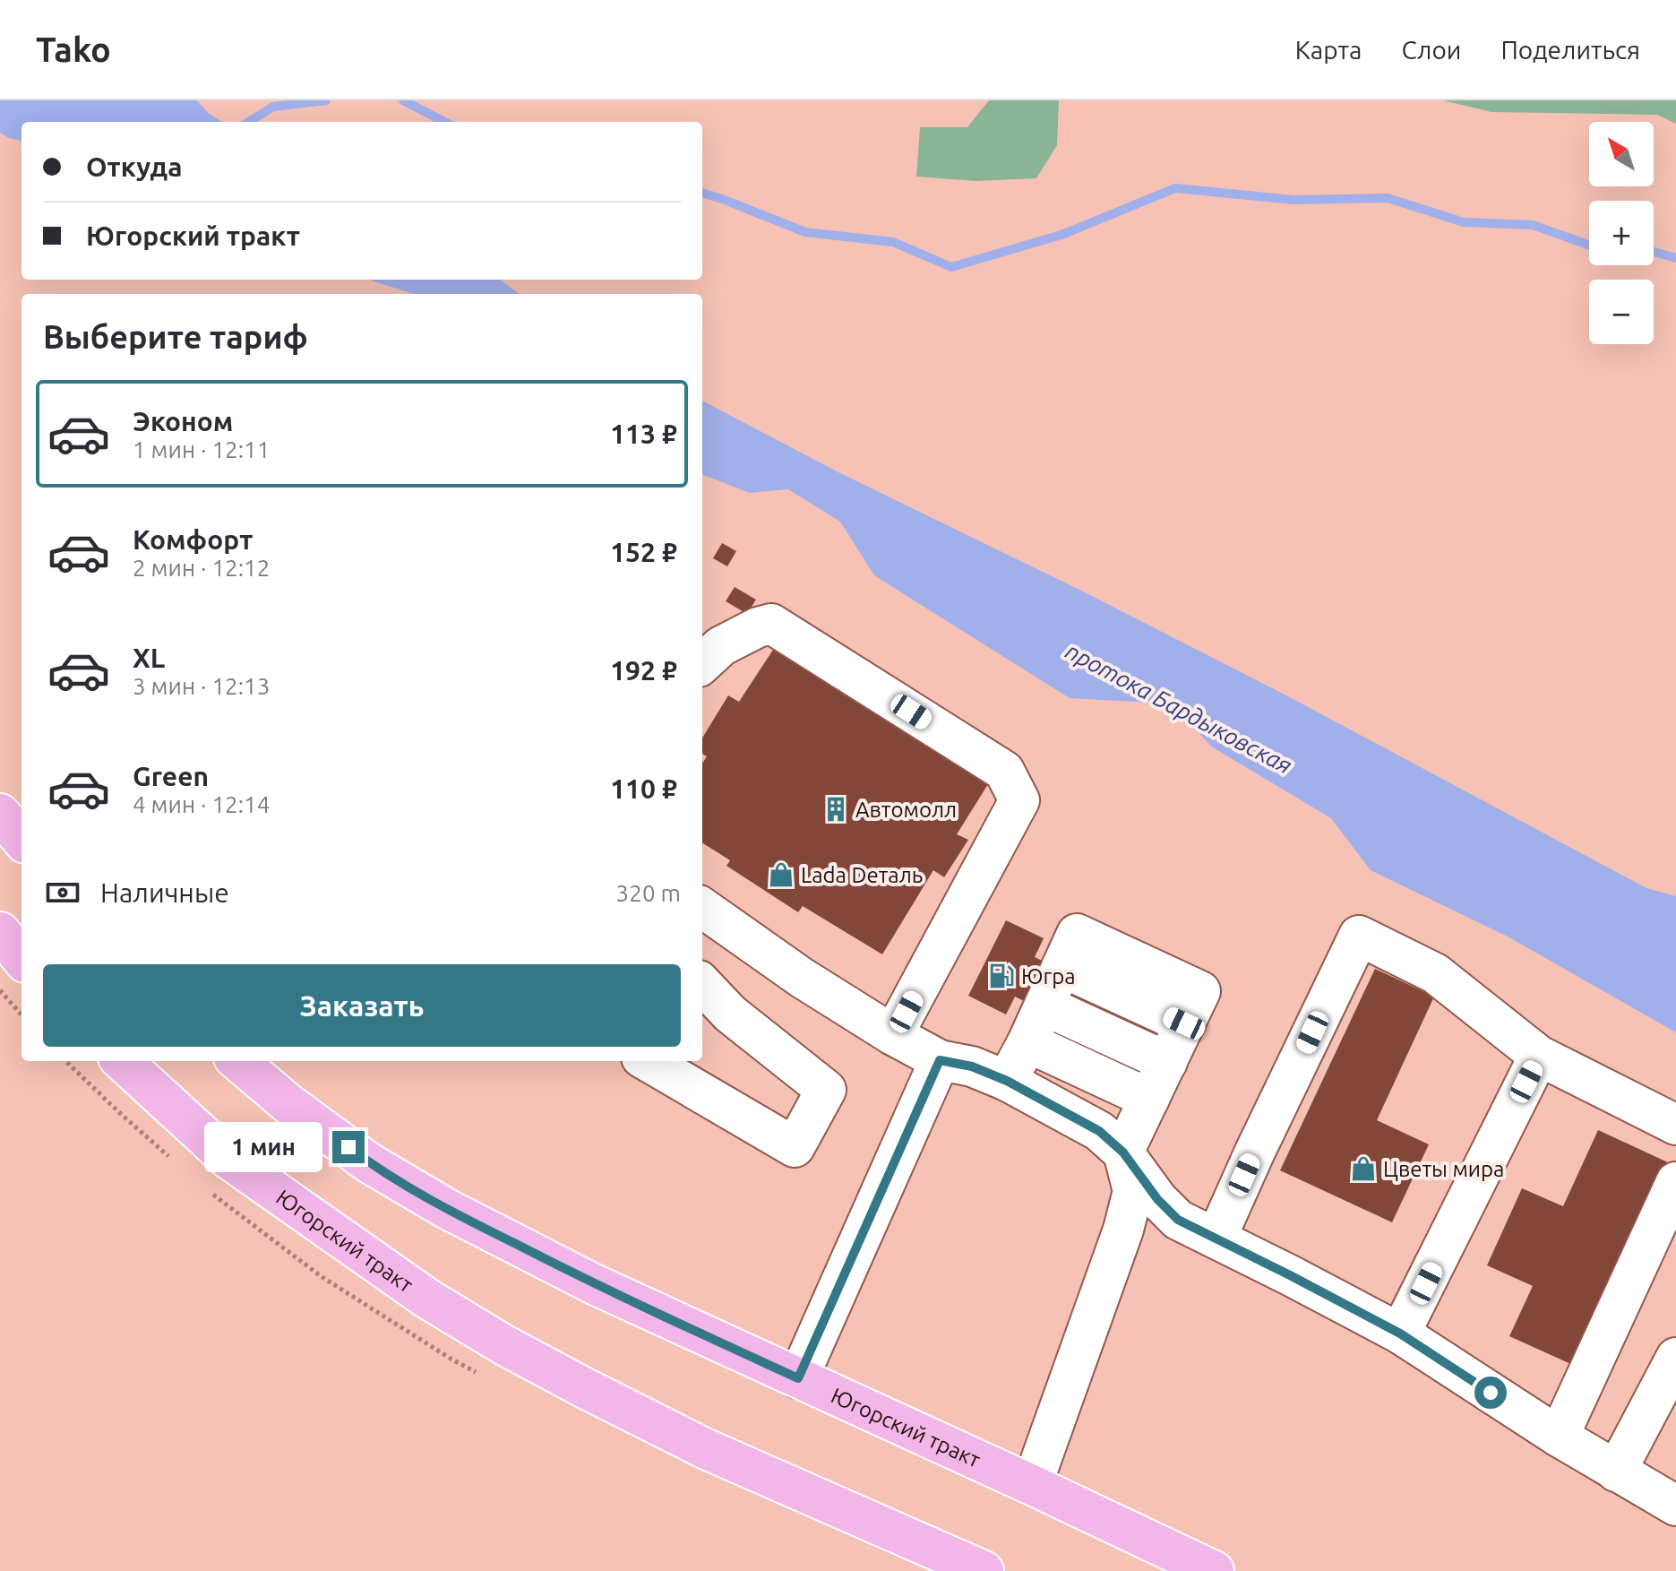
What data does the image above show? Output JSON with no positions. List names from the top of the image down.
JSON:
{
  "streets": {
    "main road": ["Югорский тракт"]
  },
  "water": ["протока Бардыковская"],
  "places": {
    "building": ["Автомолл"],
    "shop": ["Lada Dеталь", "Цветы мира"],
    "fuel station": ["Югра"]
  },
  "north": "top left",
  "page": {
    "header": "Tako",
    "nav": ["Карта", "Слои", "Поделиться"],
    "map_buttons": ["+", "−"],
    "banner": ["Откуда", "Югорский тракт"],
    "heading": "Выберите тариф",
    "list": [
      {
        "name": "Эконом",
        "note": "1 мин · 12:11",
        "value": "113 ₽"
      },
      {
        "name": "Комфорт",
        "note": "2 мин · 12:12",
        "value": "152 ₽"
      },
      {
        "name": "XL",
        "note": "3 мин · 12:13",
        "value": "192 ₽"
      },
      {
        "name": "Green",
        "note": "4 мин · 12:14",
        "value": "110 ₽"
      }
    ],
    "pay": ["Наличные", "320 m"],
    "buttons": "Заказать",
    "bubble": "1 мин"
  }
}
